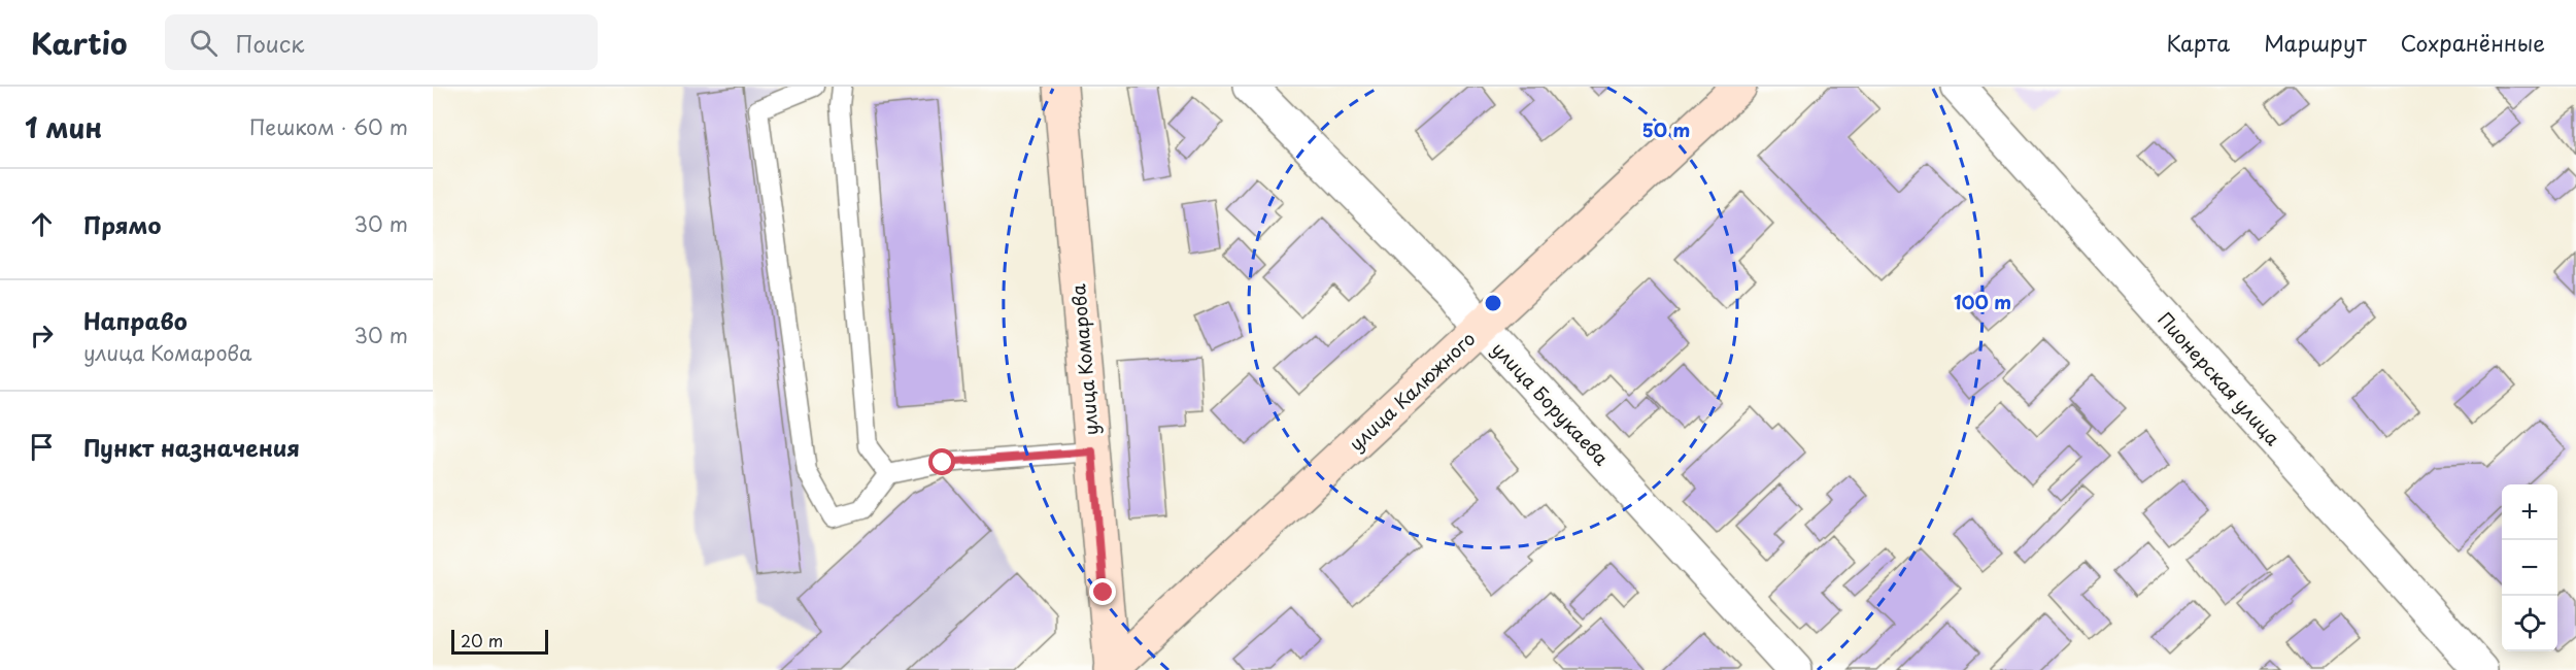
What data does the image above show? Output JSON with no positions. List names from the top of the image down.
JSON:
{
  "streets": {
    "street": [
      "улица Комарова",
      "Пионерская улица",
      "улица Калюжного",
      "улица Борукаева"
    ]
  },
  "crossings": [
    ["улица Комарова", "улица Калюжного"],
    ["улица Калюжного", "улица Борукаева"]
  ],
  "scale_bar": "20 m",
  "page": {
    "header": "Kartio",
    "search": "Поиск",
    "nav": ["Карта", "Маршрут", "Сохранённые"],
    "heading": ["1 мин", "Пешком · 60 m"],
    "list": [
      ["Прямо", "30 m"],
      ["Направо", "улица Комарова", "30 m"],
      "Пункт назначения"
    ],
    "map_buttons": ["+", "−"],
    "scale": "20 m"
  },
  "rings": ["50 m", "100 m"]
}
